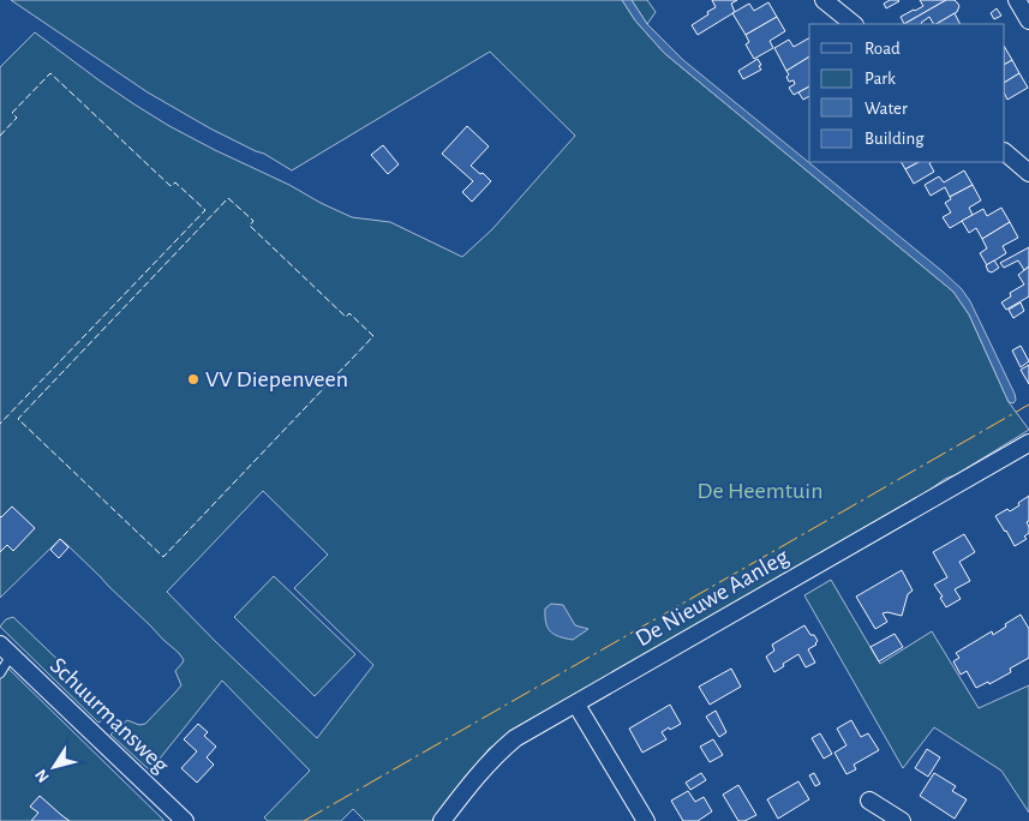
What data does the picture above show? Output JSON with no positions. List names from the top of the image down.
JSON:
{
  "streets": {
    "street": ["De Nieuwe Aanleg", "Schuurmansweg"]
  },
  "parks": ["De Heemtuin"],
  "places": ["VV Diepenveen"],
  "legend": [
    "Road",
    "Park",
    "Water",
    "Building"
  ],
  "north": "bottom left"
}
